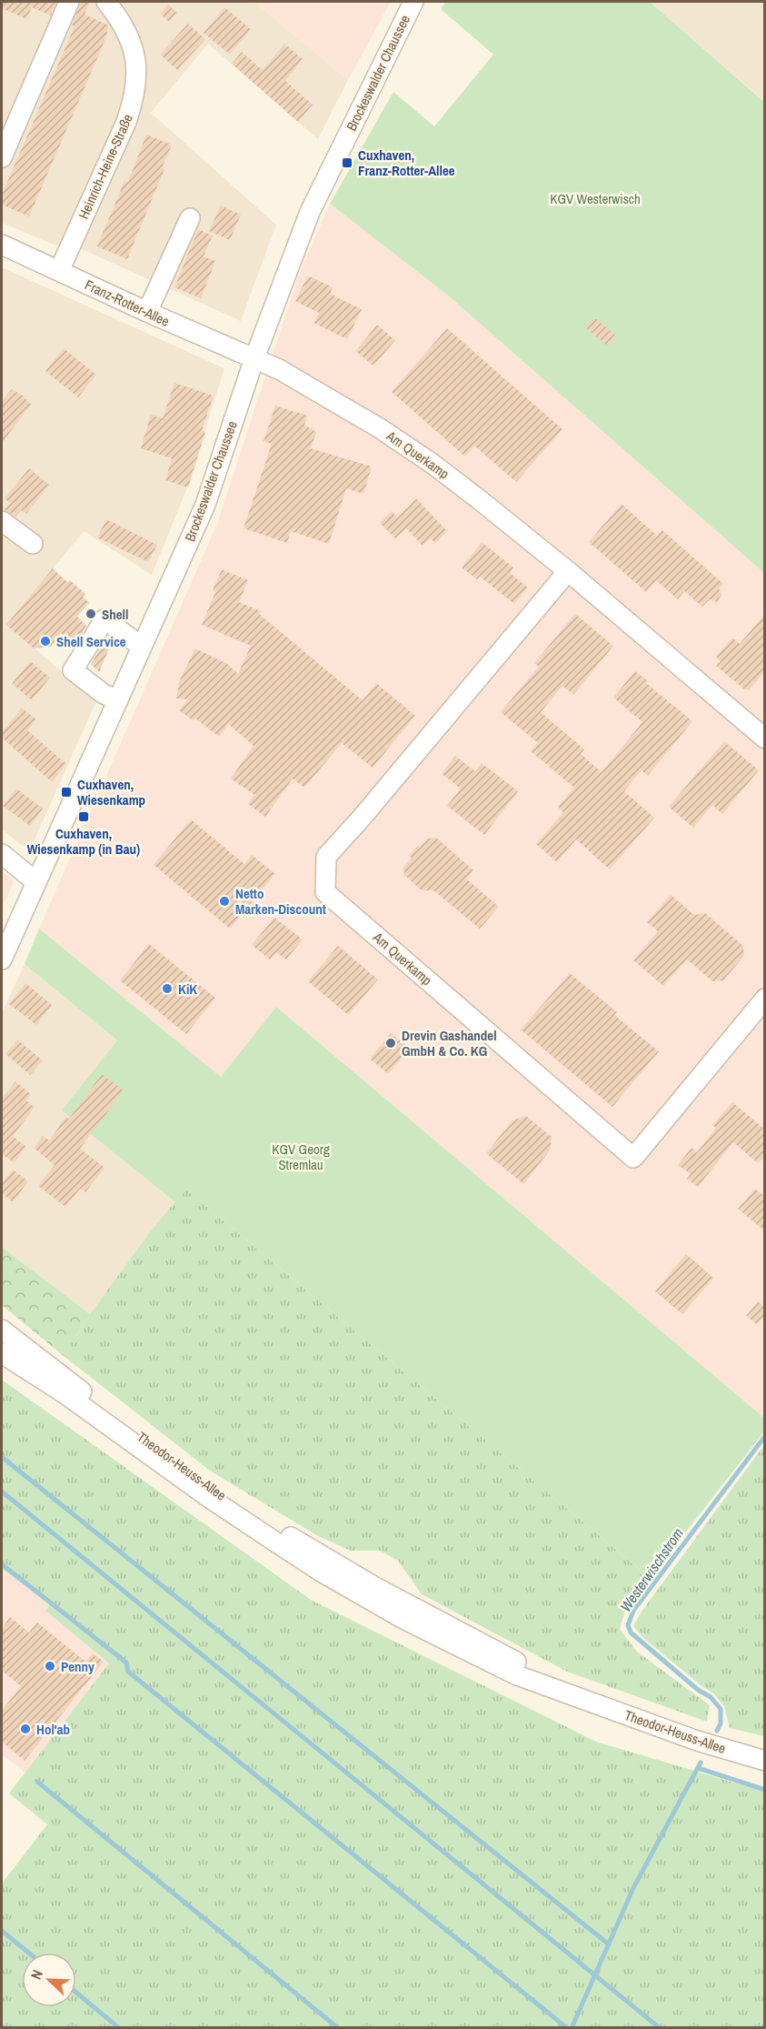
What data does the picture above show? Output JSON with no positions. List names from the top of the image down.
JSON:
{
  "streets": {
    "street": [
      "Brockeswalder Chaussee",
      "Heinrich-Heine-Straße",
      "Franz-Rotter-Allee",
      "Am Querkamp",
      "Theodor-Heuss-Allee"
    ]
  },
  "crossings": [
    ["Brockeswalder Chaussee", "Franz-Rotter-Allee"],
    ["Brockeswalder Chaussee", "Am Querkamp"],
    ["Heinrich-Heine-Straße", "Franz-Rotter-Allee"],
    ["Franz-Rotter-Allee", "Am Querkamp"]
  ],
  "water": ["Westerwischstrom"],
  "parks": ["KGV Westerwisch", "KGV Georg Stremlau"],
  "places": {
    "transit": ["Cuxhaven, Franz-Rotter-Allee", "Cuxhaven, Wiesenkamp", "Cuxhaven, Wiesenkamp (in Bau)"],
    "other": [
      "Shell",
      "Shell Service",
      "Netto Marken-Discount",
      "KiK",
      "Drevin Gashandel GmbH & Co. KG",
      "Penny",
      "Hol'ab"
    ]
  },
  "north": "top left"
}
